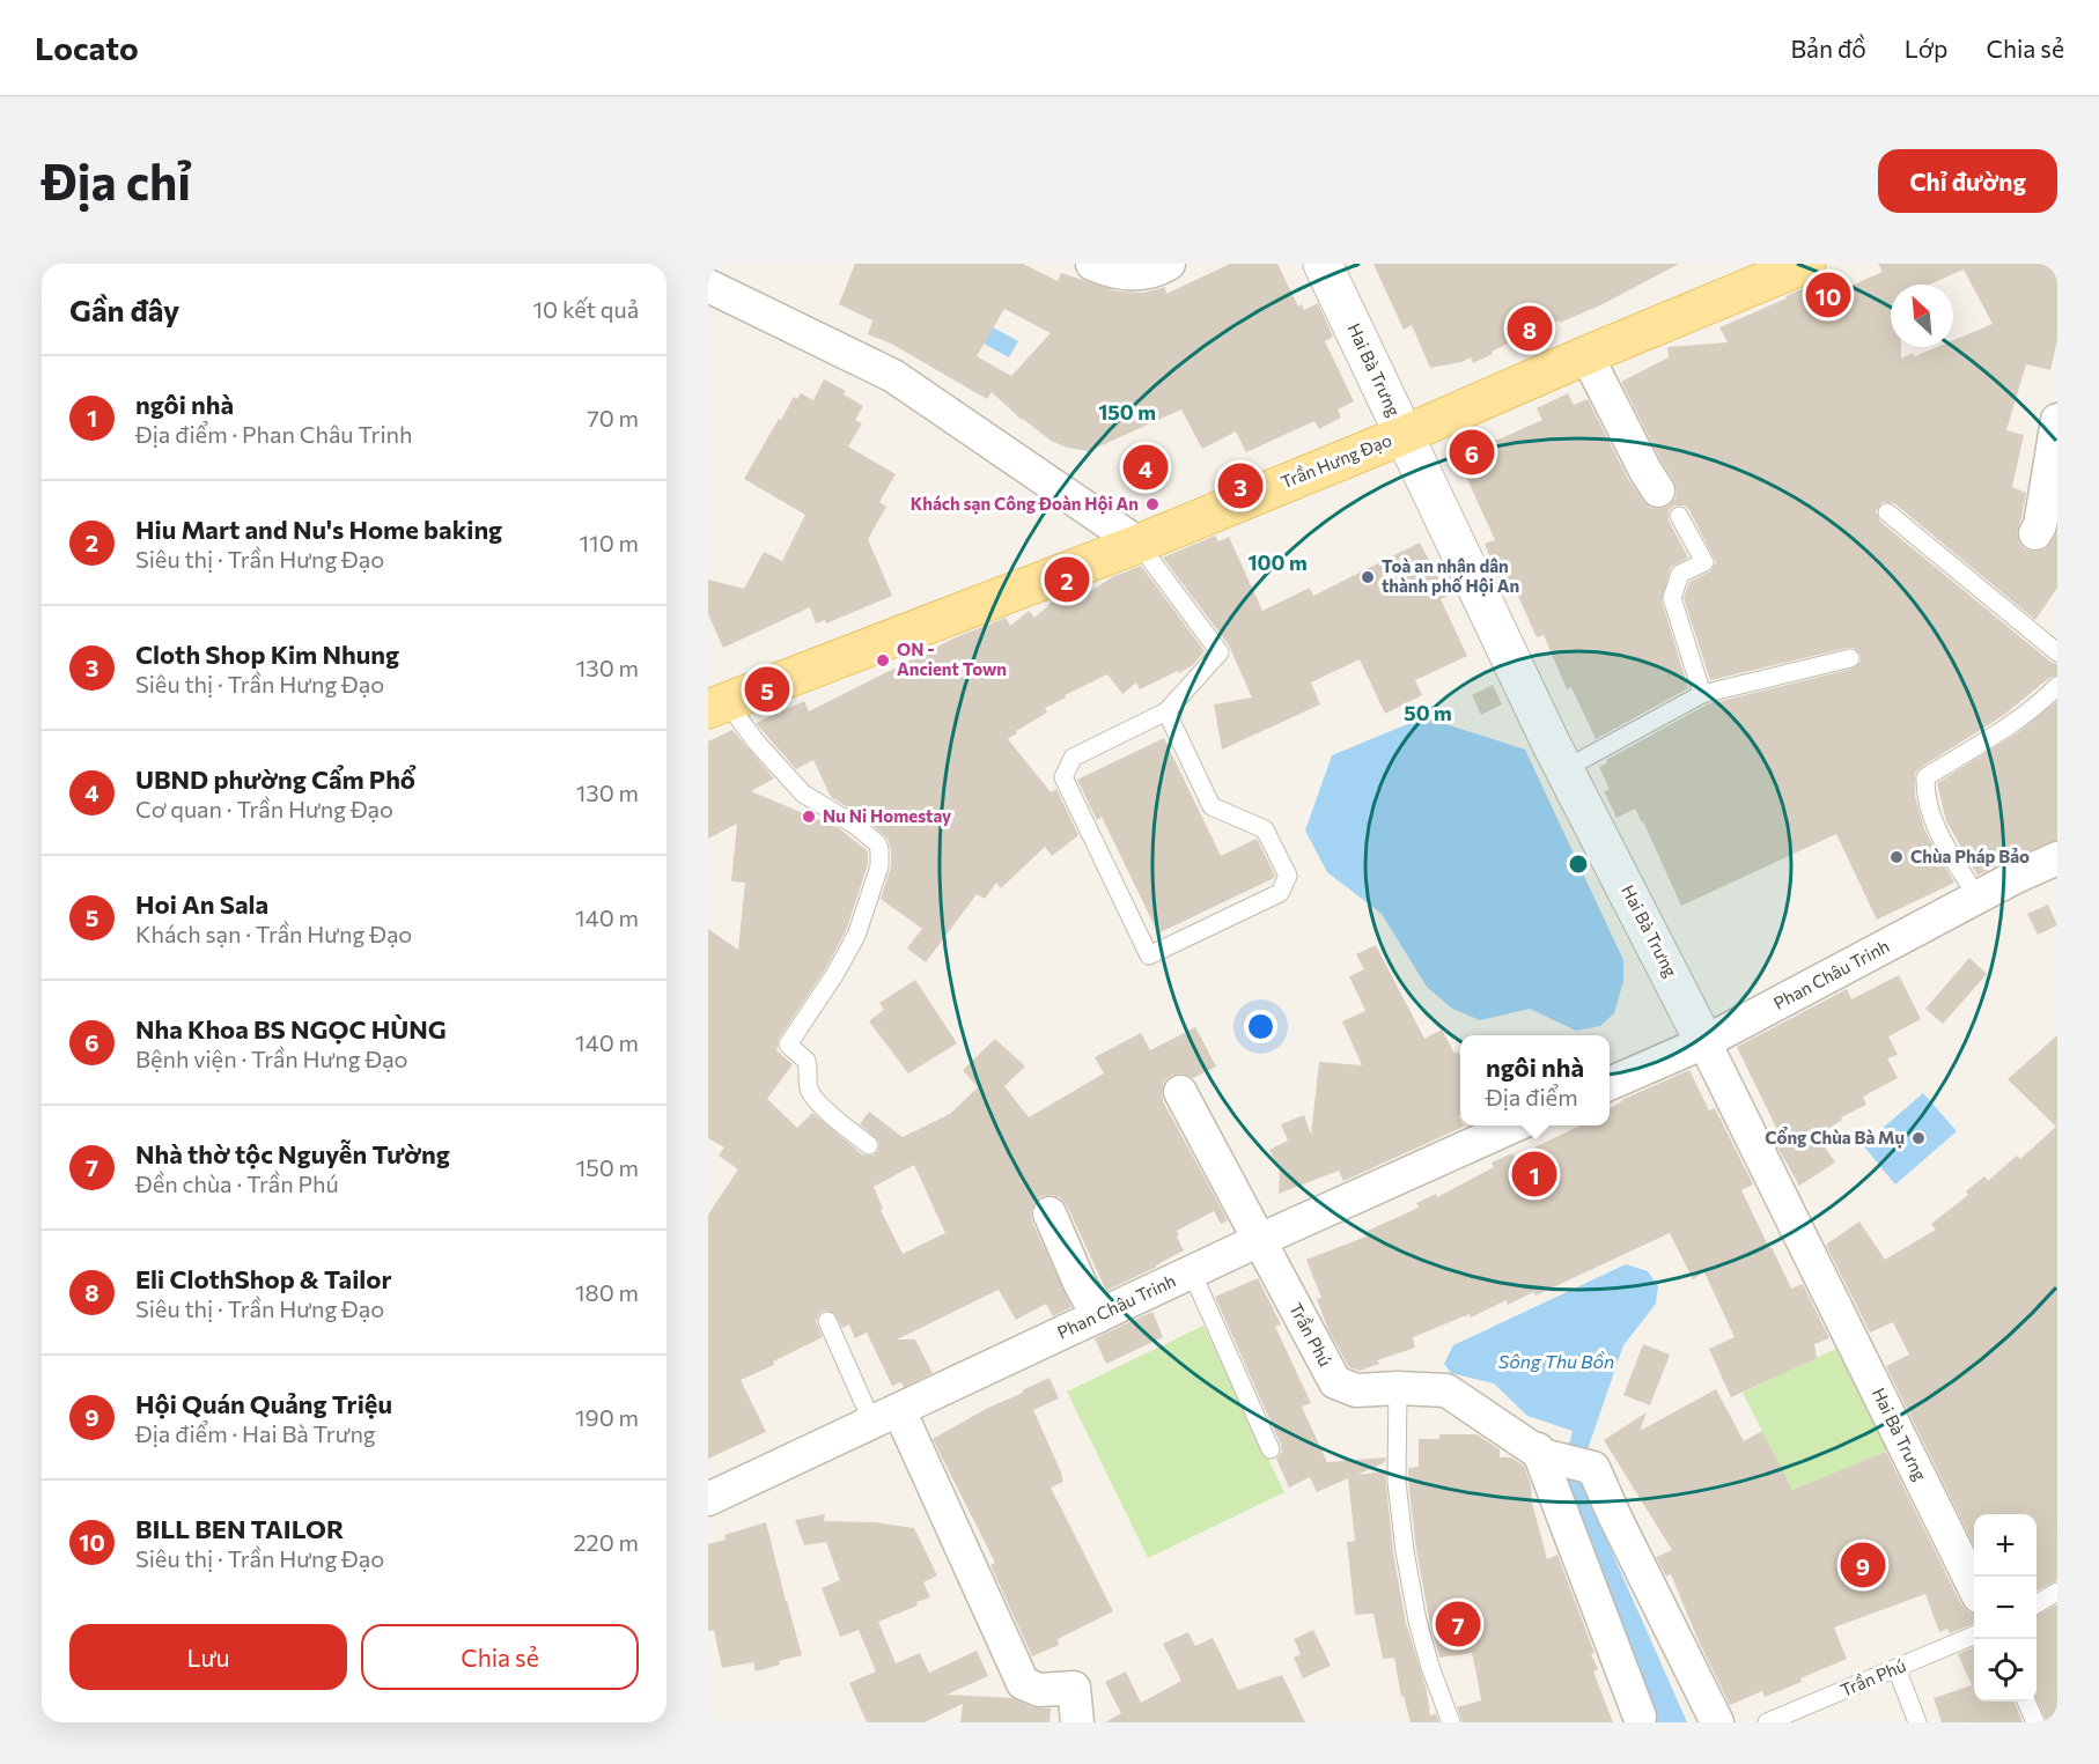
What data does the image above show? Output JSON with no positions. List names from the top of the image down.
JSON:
{
  "streets": {
    "main road": ["Trần Hưng Đạo"],
    "street": ["Hai Bà Trưng", "Phan Châu Trinh", "Trần Phú"]
  },
  "crossings": [
    ["Hai Bà Trưng", "Trần Hưng Đạo"],
    ["Hai Bà Trưng", "Phan Châu Trinh"],
    ["Phan Châu Trinh", "Trần Phú"]
  ],
  "water": ["Sông Thu Bồn"],
  "places": [
    "Khách sạn Công Đoàn Hội An",
    "Toà an nhân dân thành phố Hội An",
    "ON - Ancient Town",
    "Nu Ni Homestay",
    "Chùa Pháp Bảo",
    "Cổng Chùa Bà Mụ"
  ],
  "north": "top left",
  "page": {
    "header": "Locato",
    "nav": ["Bản đồ", "Lớp", "Chia sẻ"],
    "buttons": [
      "Chỉ đường",
      ["Lưu", "Chia sẻ"]
    ],
    "title": "Địa chỉ",
    "heading": ["Gần đây", "10 kết quả"],
    "pins": [
      "10",
      "8",
      "6",
      "4",
      "3",
      "2",
      "5",
      "1",
      "9",
      "7"
    ],
    "list": [
      {
        "mark": "1",
        "name": "ngôi nhà",
        "note": "Địa điểm · Phan Châu Trinh",
        "value": "70 m"
      },
      {
        "mark": "2",
        "name": "Hiu Mart and Nu's Home baking",
        "note": "Siêu thị · Trần Hưng Đạo",
        "value": "110 m"
      },
      {
        "mark": "3",
        "name": "Cloth Shop Kim Nhung",
        "note": "Siêu thị · Trần Hưng Đạo",
        "value": "130 m"
      },
      {
        "mark": "4",
        "name": "UBND phường Cẩm Phổ",
        "note": "Cơ quan · Trần Hưng Đạo",
        "value": "130 m"
      },
      {
        "mark": "5",
        "name": "Hoi An Sala",
        "note": "Khách sạn · Trần Hưng Đạo",
        "value": "140 m"
      },
      {
        "mark": "6",
        "name": "Nha Khoa BS NGỌC HÙNG",
        "note": "Bệnh viện · Trần Hưng Đạo",
        "value": "140 m"
      },
      {
        "mark": "7",
        "name": "Nhà thờ tộc Nguyễn Tường",
        "note": "Đền chùa · Trần Phú",
        "value": "150 m"
      },
      {
        "mark": "8",
        "name": "Eli ClothShop & Tailor",
        "note": "Siêu thị · Trần Hưng Đạo",
        "value": "180 m"
      },
      {
        "mark": "9",
        "name": "Hội Quán Quảng Triệu",
        "note": "Địa điểm · Hai Bà Trưng",
        "value": "190 m"
      },
      {
        "mark": "10",
        "name": "BILL BEN TAILOR",
        "note": "Siêu thị · Trần Hưng Đạo",
        "value": "220 m"
      }
    ],
    "popup": ["ngôi nhà", "Địa điểm"],
    "map_buttons": ["+", "−"]
  },
  "rings": ["150 m", "100 m", "50 m"]
}
